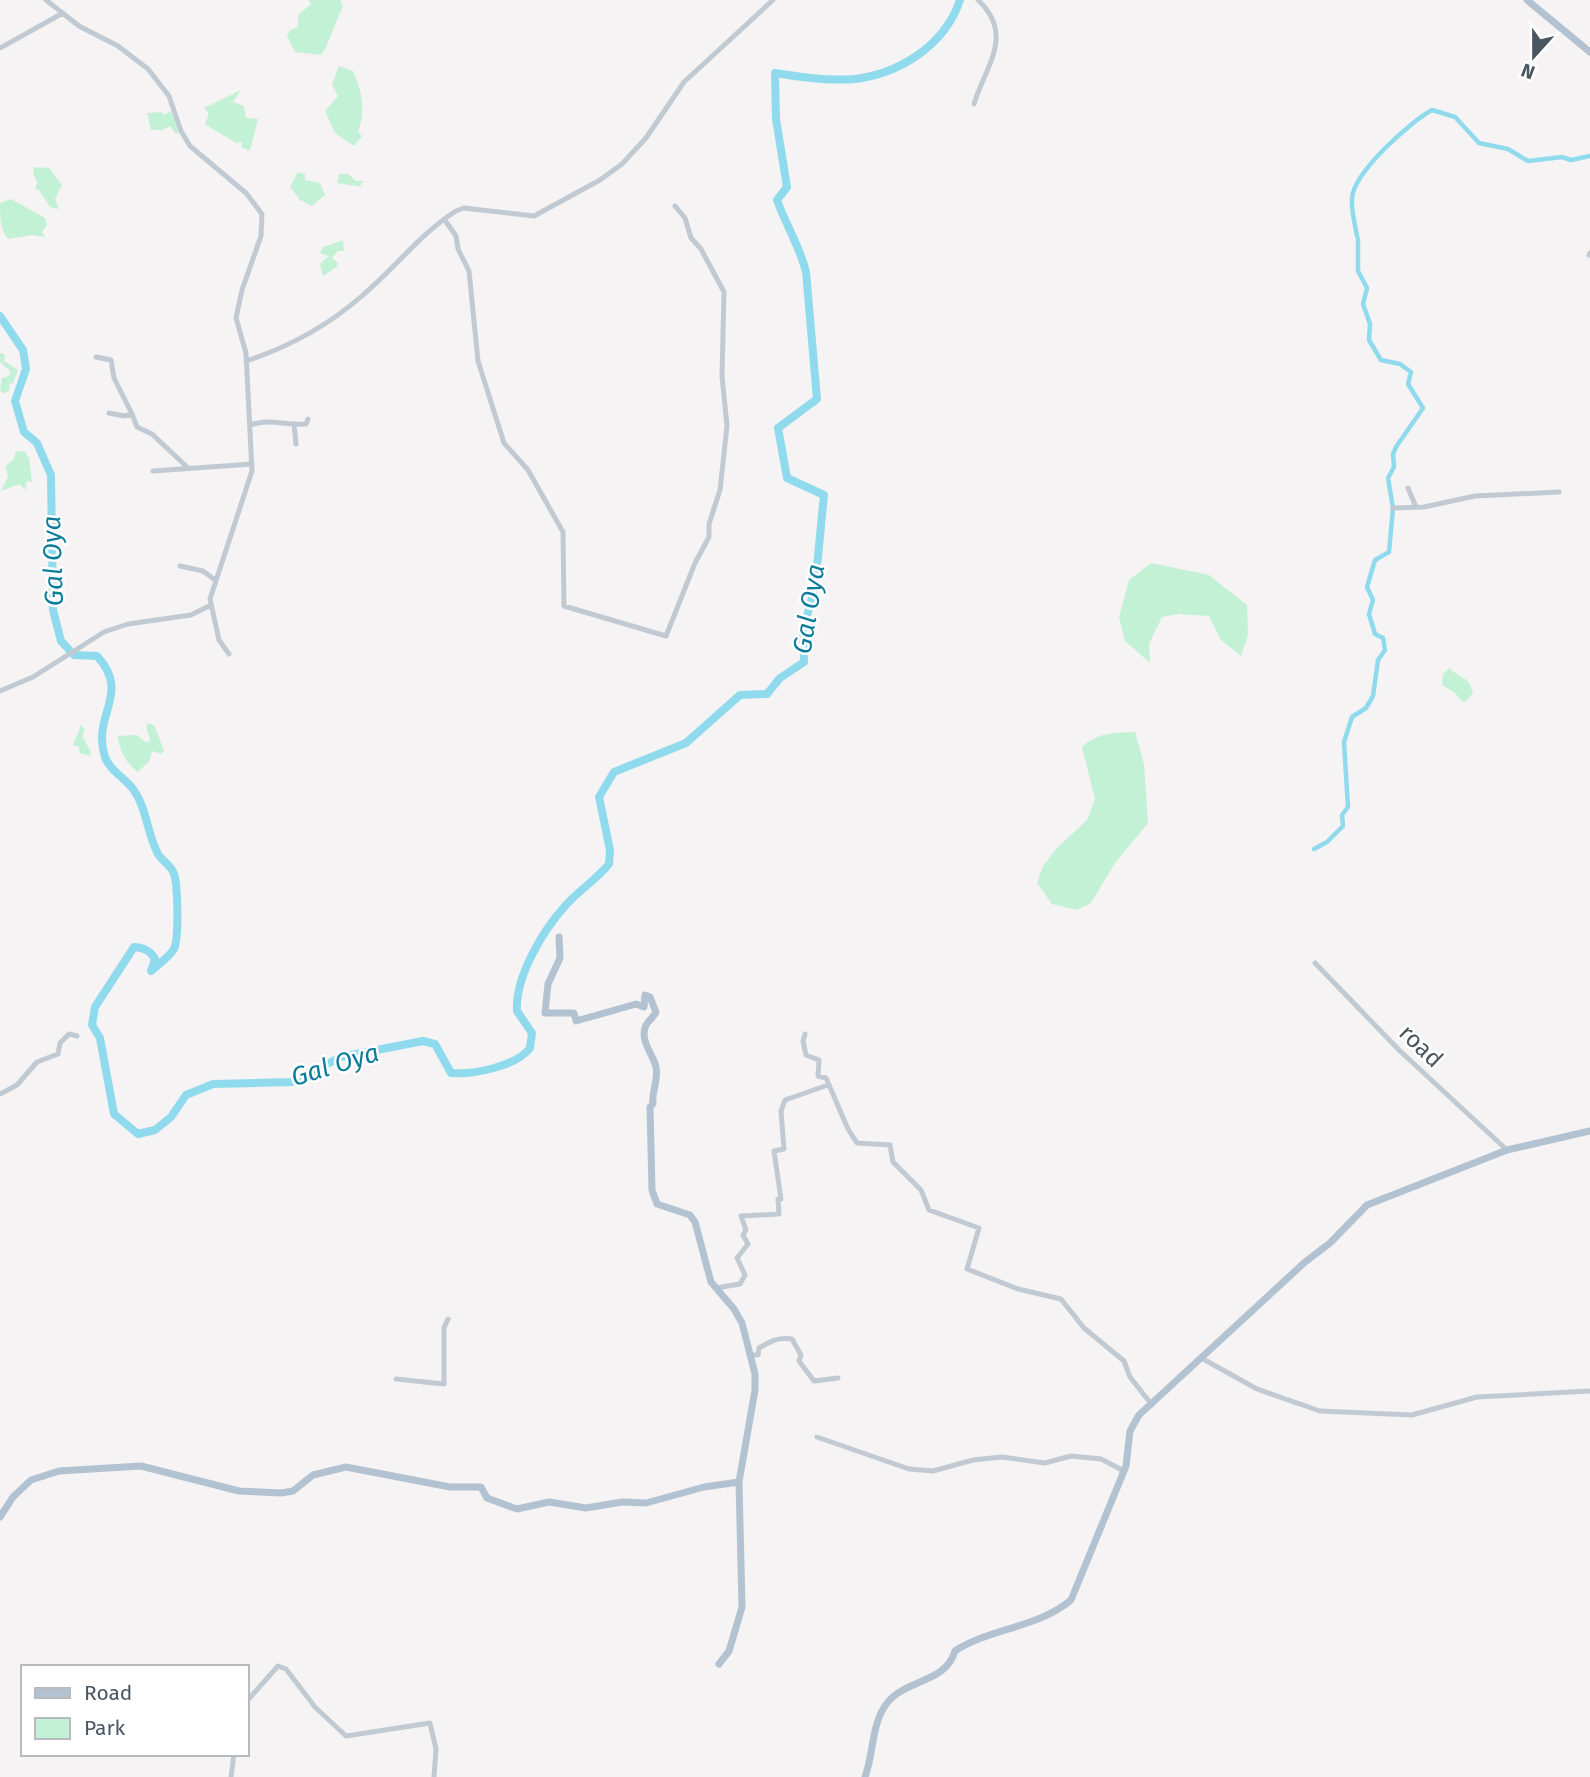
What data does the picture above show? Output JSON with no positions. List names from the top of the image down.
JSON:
{
  "streets": {
    "street": ["road"]
  },
  "water": ["Gal Oya"],
  "legend": ["Road", "Park"],
  "north": "bottom"
}
